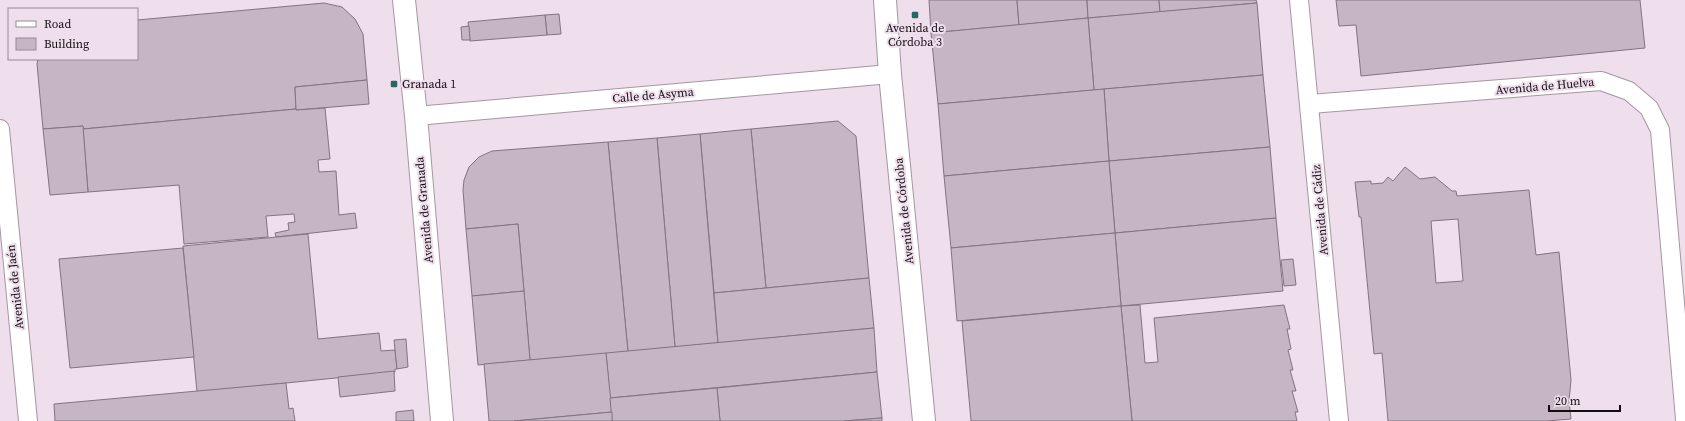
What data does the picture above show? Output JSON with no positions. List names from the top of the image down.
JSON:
{
  "streets": {
    "street": [
      "Avenida de Huelva",
      "Calle de Asyma",
      "Avenida de Granada",
      "Avenida de Cádiz",
      "Avenida de Córdoba",
      "Avenida de Jaén"
    ]
  },
  "crossings": [
    ["Avenida de Huelva", "Avenida de Cádiz"],
    ["Calle de Asyma", "Avenida de Granada"],
    ["Calle de Asyma", "Avenida de Córdoba"]
  ],
  "places": {
    "transit": ["Avenida de Córdoba 3", "Granada 1"]
  },
  "legend": ["Road", "Building"],
  "scale_bar": "20 m"
}
